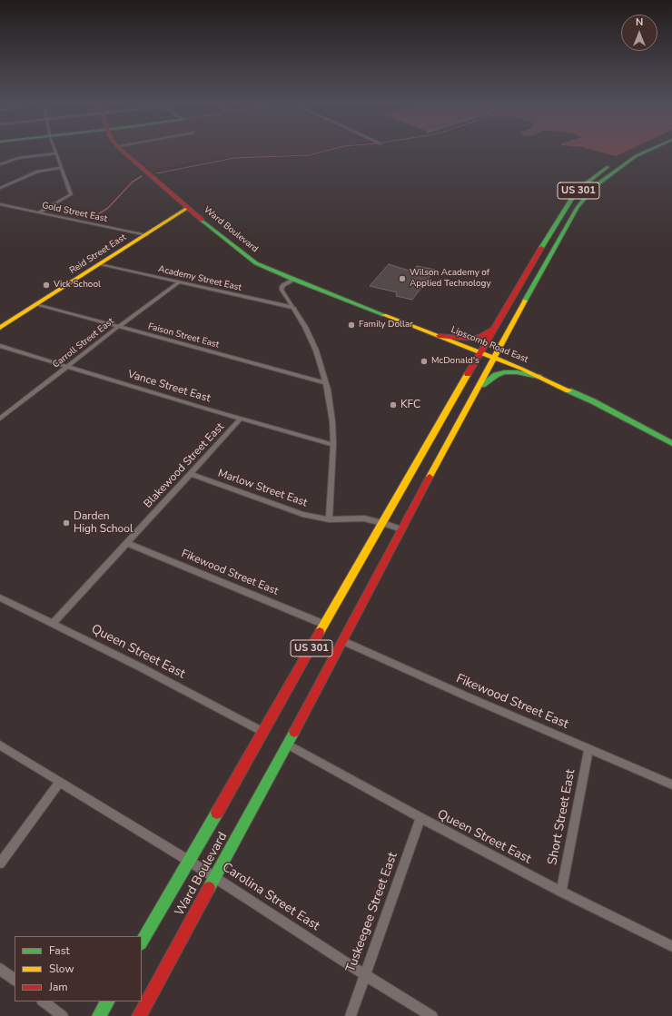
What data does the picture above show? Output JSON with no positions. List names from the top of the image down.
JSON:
{
  "streets": {
    "main road": [
      "US 301",
      "Ward Boulevard",
      "Reid Street East",
      "Lipscomb Road East"
    ],
    "street": [
      "Gold Street East",
      "Academy Street East",
      "Faison Street East",
      "Carroll Street East",
      "Vance Street East",
      "Blakewood Street East",
      "Marlow Street East",
      "Fikewood Street East",
      "Queen Street East",
      "Short Street East",
      "Carolina Street East",
      "Tuskeegee Street East"
    ]
  },
  "crossings": [
    ["US 301", "Ward Boulevard"],
    ["US 301", "Lipscomb Road East"],
    ["US 301", "Marlow Street East"],
    ["US 301", "Fikewood Street East"],
    ["US 301", "Queen Street East"],
    ["US 301", "Carolina Street East"],
    ["Gold Street East", "Reid Street East"],
    ["Ward Boulevard", "Reid Street East"],
    ["Ward Boulevard", "Lipscomb Road East"],
    ["Ward Boulevard", "Queen Street East"],
    ["Ward Boulevard", "Carolina Street East"],
    ["Reid Street East", "Academy Street East"],
    ["Reid Street East", "Faison Street East"],
    ["Academy Street East", "Carroll Street East"],
    ["Faison Street East", "Carroll Street East"],
    ["Carroll Street East", "Vance Street East"],
    ["Vance Street East", "Blakewood Street East"],
    ["Blakewood Street East", "Marlow Street East"],
    ["Blakewood Street East", "Fikewood Street East"],
    ["Blakewood Street East", "Queen Street East"],
    ["Fikewood Street East", "Short Street East"],
    ["Queen Street East", "Short Street East"],
    ["Queen Street East", "Tuskeegee Street East"],
    ["Carolina Street East", "Tuskeegee Street East"]
  ],
  "places": [
    "Wilson Academy of Applied Technology",
    "Vick School",
    "Family Dollar",
    "McDonald's",
    "KFC",
    "Darden High School"
  ],
  "legend": ["Fast", "Slow", "Jam"],
  "north": "top"
}
